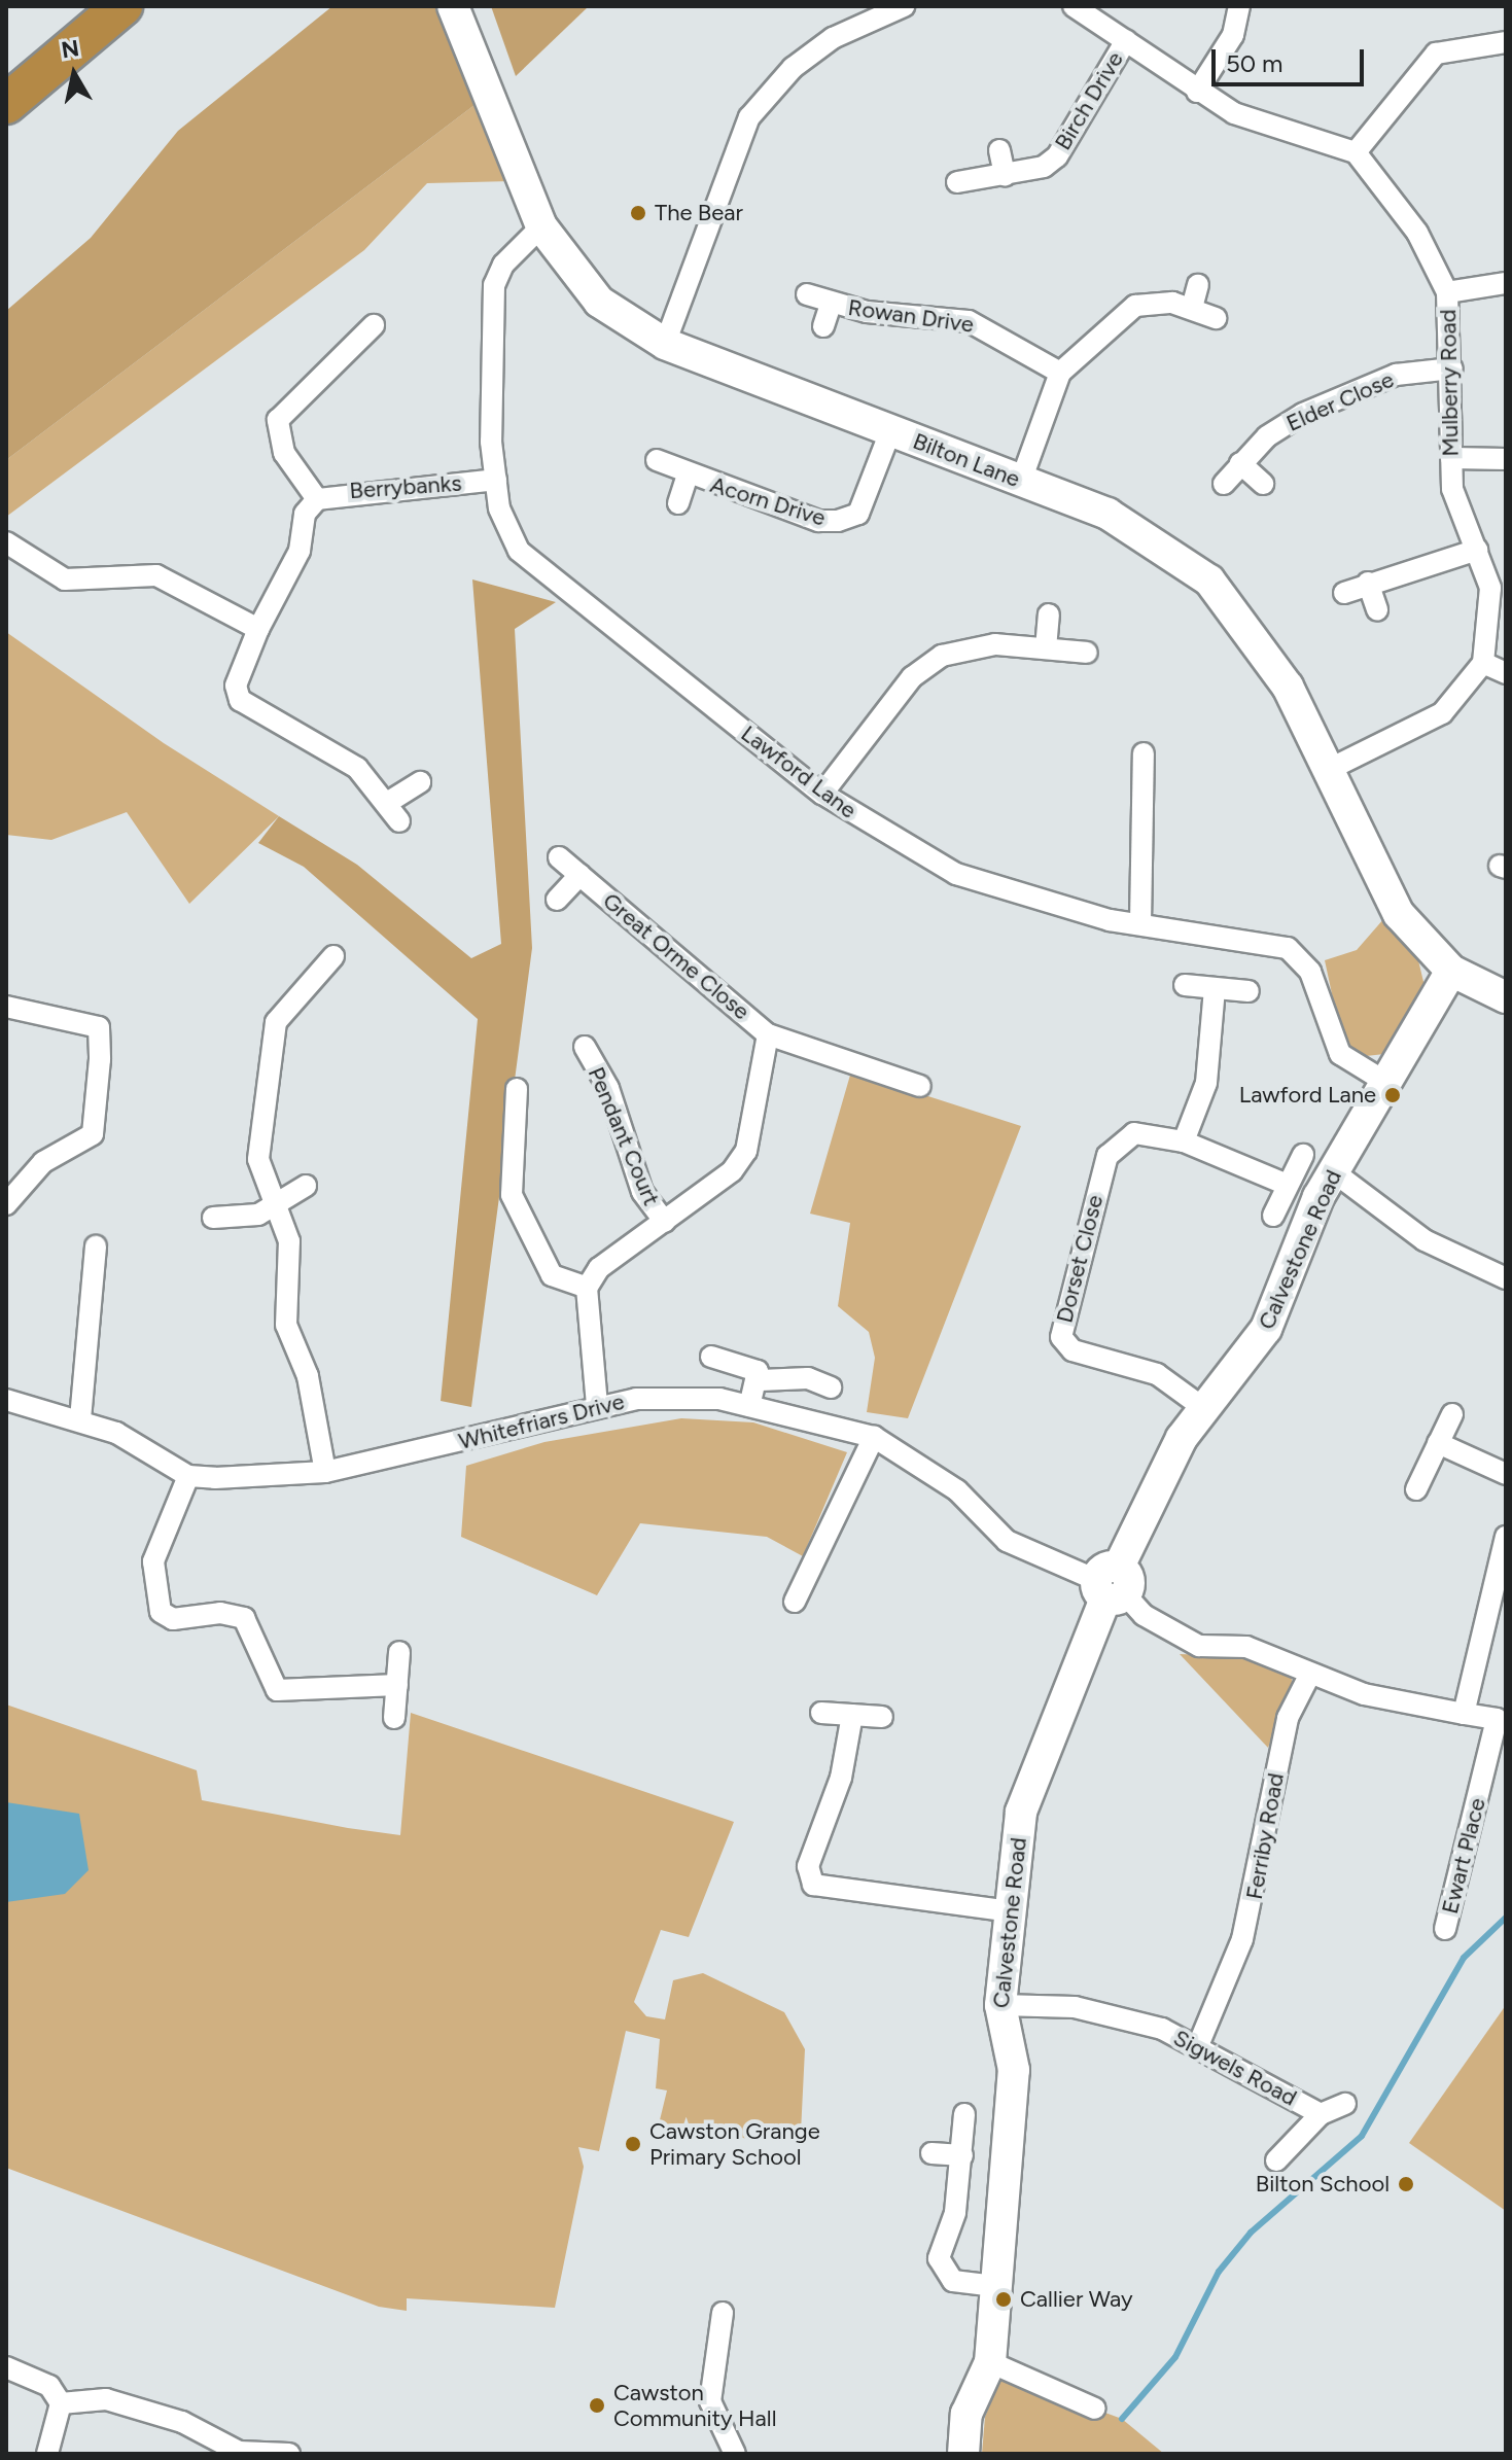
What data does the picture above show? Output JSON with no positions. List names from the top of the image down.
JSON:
{
  "streets": {
    "street": [
      "Birch Drive",
      "Rowan Drive",
      "Mulberry Road",
      "Elder Close",
      "Bilton Lane",
      "Berrybanks",
      "Acorn Drive",
      "Lawford Lane",
      "Great Orme Close",
      "Pendant Court",
      "Calvestone Road",
      "Dorset Close",
      "Whitefriars Drive",
      "Ferriby Road",
      "Ewart Place",
      "Sigwels Road"
    ]
  },
  "crossings": [
    ["Mulberry Road", "Elder Close"],
    ["Bilton Lane", "Acorn Drive"],
    ["Bilton Lane", "Lawford Lane"],
    ["Bilton Lane", "Calvestone Road"],
    ["Berrybanks", "Lawford Lane"],
    ["Lawford Lane", "Calvestone Road"],
    ["Great Orme Close", "Pendant Court"],
    ["Calvestone Road", "Dorset Close"],
    ["Calvestone Road", "Whitefriars Drive"],
    ["Calvestone Road", "Sigwels Road"],
    ["Whitefriars Drive", "Ferriby Road"],
    ["Whitefriars Drive", "Ewart Place"],
    ["Ferriby Road", "Sigwels Road"]
  ],
  "places": [
    "The Bear",
    "Lawford Lane",
    "Cawston Grange Primary School",
    "Bilton School",
    "Callier Way",
    "Cawston Community Hall"
  ],
  "scale_bar": "50 m",
  "north": "top"
}
